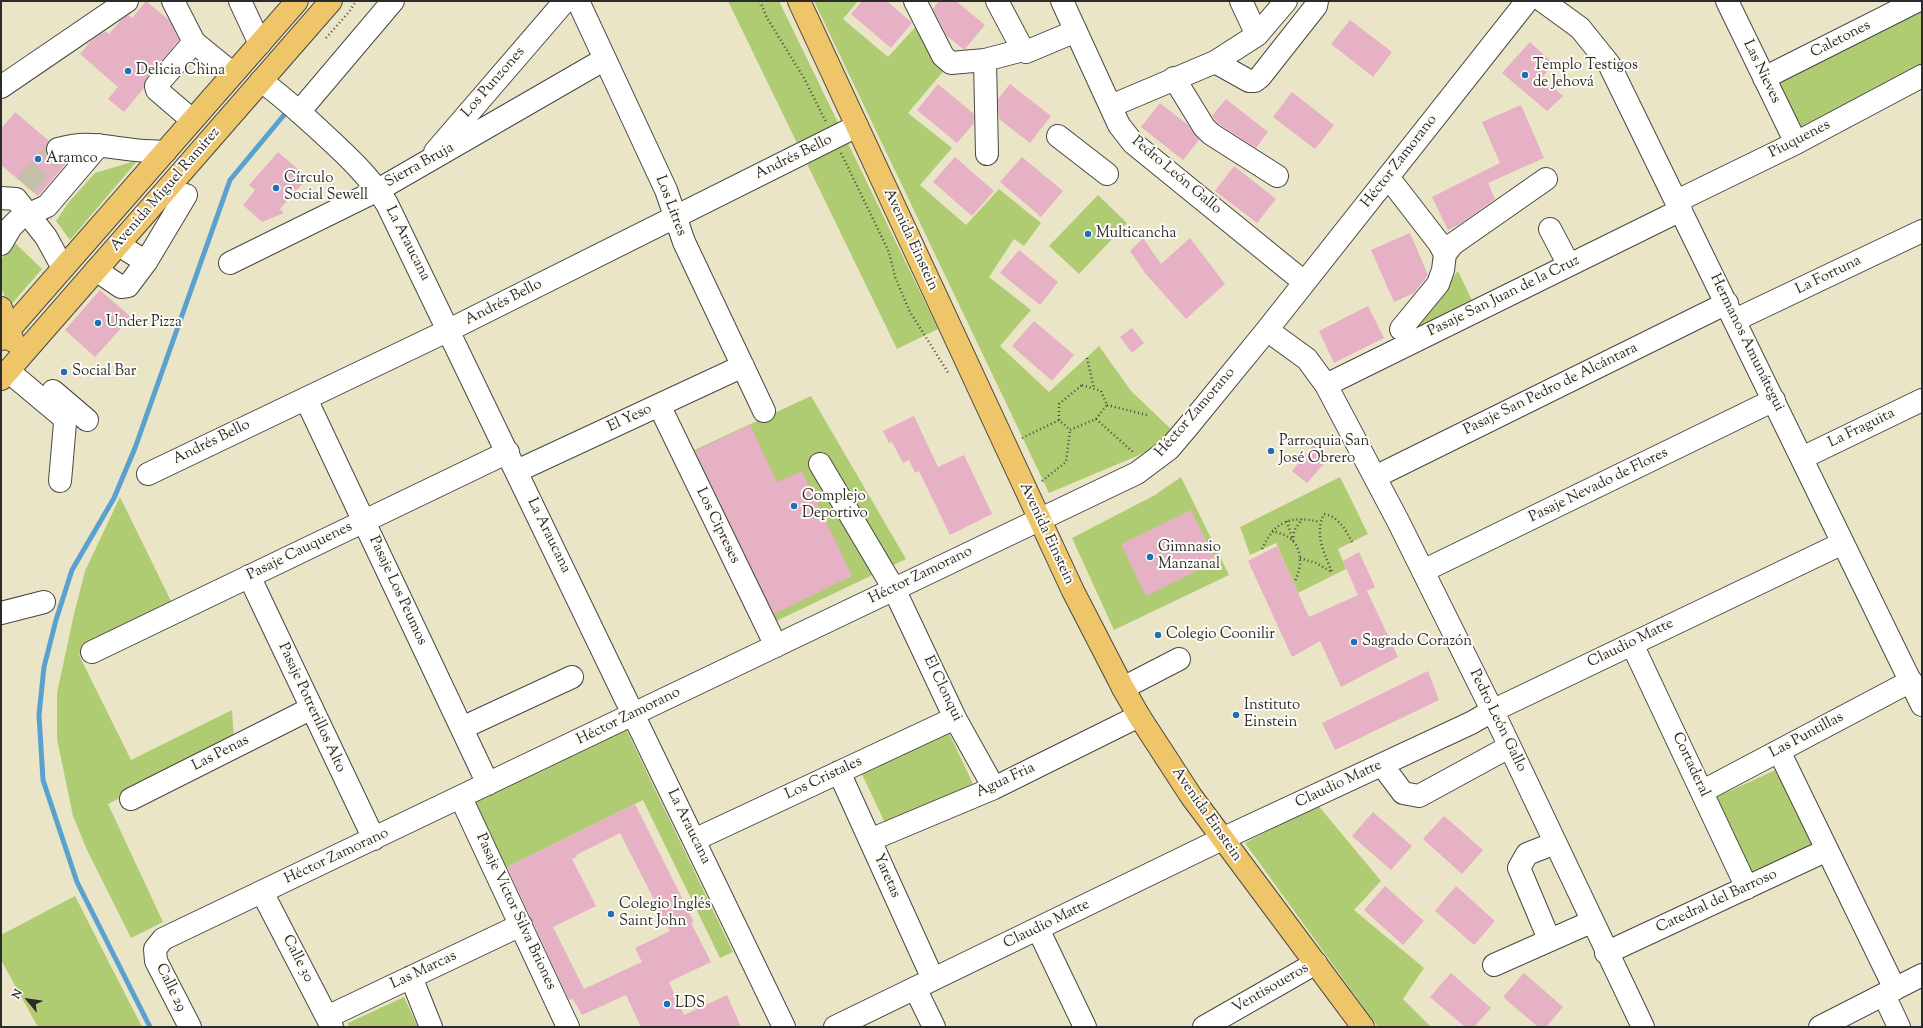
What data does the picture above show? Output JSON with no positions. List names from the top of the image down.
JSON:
{
  "streets": {
    "main road": ["Avenida Miguel Ramírez", "Avenida Einstein"],
    "street": [
      "Caletones",
      "Las Nieves",
      "Los Punzones",
      "Piuquenes",
      "Andrés Bello",
      "Héctor Zamorano",
      "Sierra Bruja",
      "Pedro León Gallo",
      "Los Litres",
      "La Araucana",
      "La Fortuna",
      "Pasaje San Juan de la Cruz",
      "Hermanos Amunátegui",
      "Pasaje San Pedro de Alcántara",
      "El Yeso",
      "La Fraguita",
      "Pasaje Nevado de Flores",
      "Los Cipreses",
      "Pasaje Cauquenes",
      "Pasaje Los Peumos",
      "Claudio Matte",
      "El Clonqui",
      "Pasaje Potrerillos Alto",
      "Las Puntillas",
      "Las Penas",
      "Cortaderal",
      "Los Cristales",
      "Agua Fria",
      "Yaretas",
      "Catedral del Barroso",
      "Pasaje Víctor Silva Briones",
      "Calle 30",
      "Las Marcas",
      "Calle 29",
      "Ventisoueros"
    ]
  },
  "crossings": [
    ["Caletones", "Las Nieves"],
    ["Las Nieves", "Piuquenes"],
    ["Los Punzones", "Sierra Bruja"],
    ["Piuquenes", "Pasaje San Juan de la Cruz"],
    ["Piuquenes", "Hermanos Amunátegui"],
    ["Andrés Bello", "Los Litres"],
    ["Andrés Bello", "Avenida Einstein"],
    ["Andrés Bello", "La Araucana"],
    ["Andrés Bello", "Pasaje Los Peumos"],
    ["Héctor Zamorano", "Pedro León Gallo"],
    ["Héctor Zamorano", "Avenida Einstein"],
    ["Héctor Zamorano", "La Araucana"],
    ["Héctor Zamorano", "Los Cipreses"],
    ["Héctor Zamorano", "Pasaje Los Peumos"],
    ["Héctor Zamorano", "El Clonqui"],
    ["Héctor Zamorano", "Pasaje Potrerillos Alto"],
    ["Héctor Zamorano", "Pasaje Víctor Silva Briones"],
    ["Héctor Zamorano", "Calle 30"],
    ["Héctor Zamorano", "Calle 29"],
    ["Sierra Bruja", "Los Litres"],
    ["Sierra Bruja", "La Araucana"],
    ["Pedro León Gallo", "Pasaje San Juan de la Cruz"],
    ["Pedro León Gallo", "Pasaje San Pedro de Alcántara"],
    ["Pedro León Gallo", "Pasaje Nevado de Flores"],
    ["Pedro León Gallo", "Claudio Matte"],
    ["Pedro León Gallo", "Catedral del Barroso"],
    ["Avenida Miguel Ramírez", "La Araucana"],
    ["Los Litres", "El Yeso"],
    ["Avenida Einstein", "Claudio Matte"],
    ["Avenida Einstein", "Agua Fria"],
    ["Avenida Einstein", "Ventisoueros"],
    ["La Araucana", "El Yeso"],
    ["La Araucana", "Pasaje Cauquenes"],
    ["La Araucana", "Los Cristales"],
    ["La Fortuna", "Hermanos Amunátegui"],
    ["La Fortuna", "Pasaje San Pedro de Alcántara"],
    ["Pasaje San Juan de la Cruz", "Hermanos Amunátegui"],
    ["Hermanos Amunátegui", "Pasaje San Pedro de Alcántara"],
    ["Hermanos Amunátegui", "La Fraguita"],
    ["Hermanos Amunátegui", "Pasaje Nevado de Flores"],
    ["Hermanos Amunátegui", "Claudio Matte"],
    ["Hermanos Amunátegui", "Las Puntillas"],
    ["El Yeso", "Los Cipreses"],
    ["El Yeso", "Pasaje Cauquenes"],
    ["Pasaje Cauquenes", "Pasaje Los Peumos"],
    ["Pasaje Cauquenes", "Pasaje Potrerillos Alto"],
    ["Claudio Matte", "Cortaderal"],
    ["Claudio Matte", "Yaretas"],
    ["El Clonqui", "Los Cristales"],
    ["El Clonqui", "Agua Fria"],
    ["Pasaje Potrerillos Alto", "Las Penas"],
    ["Las Puntillas", "Cortaderal"],
    ["Cortaderal", "Catedral del Barroso"],
    ["Los Cristales", "Yaretas"],
    ["Agua Fria", "Yaretas"],
    ["Pasaje Víctor Silva Briones", "Las Marcas"],
    ["Calle 30", "Las Marcas"]
  ],
  "places": [
    "Delicia China",
    "Templo Testigos de Jehová",
    "Aramco",
    "Círculo Social Sewell",
    "Multicancha",
    "Under Pizza",
    "Social Bar",
    "Parroquia San José Obrero",
    "Complejo Deportivo",
    "Gimnasio Manzanal",
    "Colegio Coonilir",
    "Sagrado Corazón",
    "Instituto Einstein",
    "Colegio Inglés Saint John",
    "LDS"
  ],
  "north": "top left"
}
